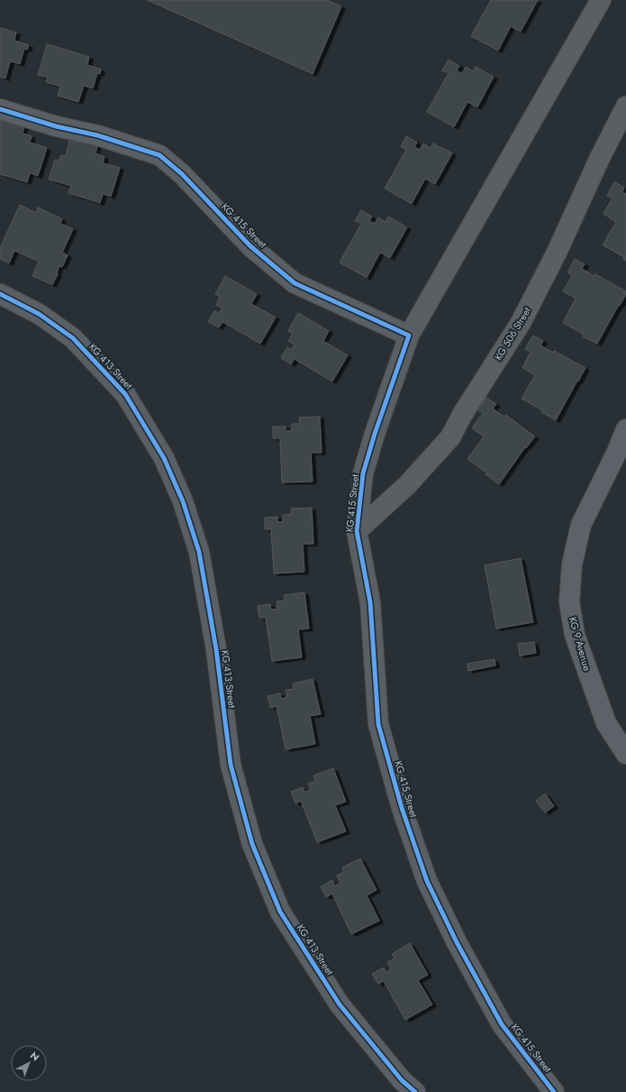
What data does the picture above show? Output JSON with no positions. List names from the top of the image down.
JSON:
{
  "streets": {
    "main road": ["KG 9 Avenue"],
    "street": ["KG 415 Street", "KG 506 Street", "KG 413 Street"]
  },
  "crossings": [
    ["KG 415 Street", "KG 506 Street"]
  ],
  "north": "top right"
}
